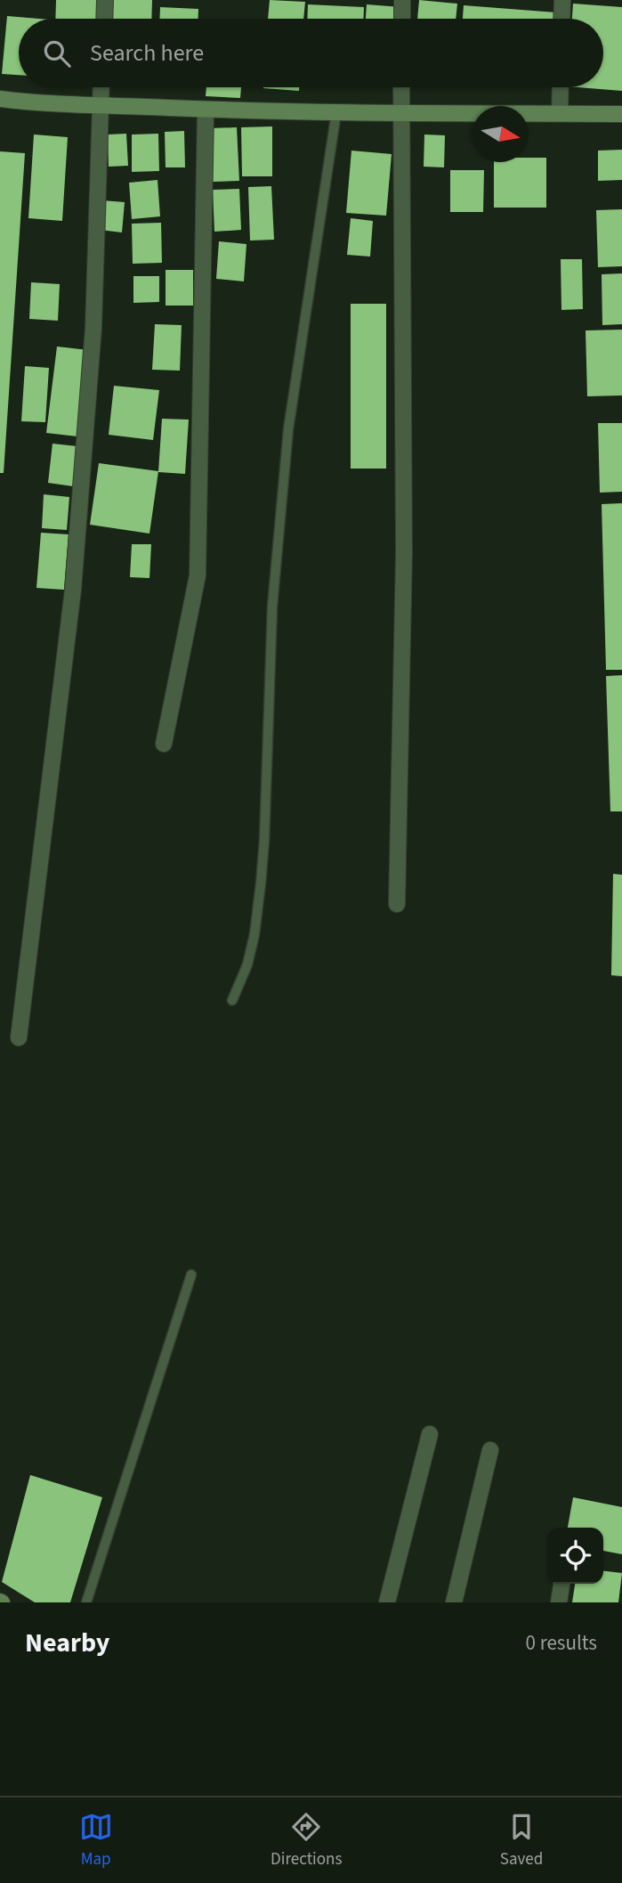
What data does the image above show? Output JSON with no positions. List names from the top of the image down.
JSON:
{
  "north": "right",
  "page": {
    "search": "Search here",
    "heading": ["Nearby", "0 results"],
    "nav": ["Map", "Directions", "Saved"]
  }
}
